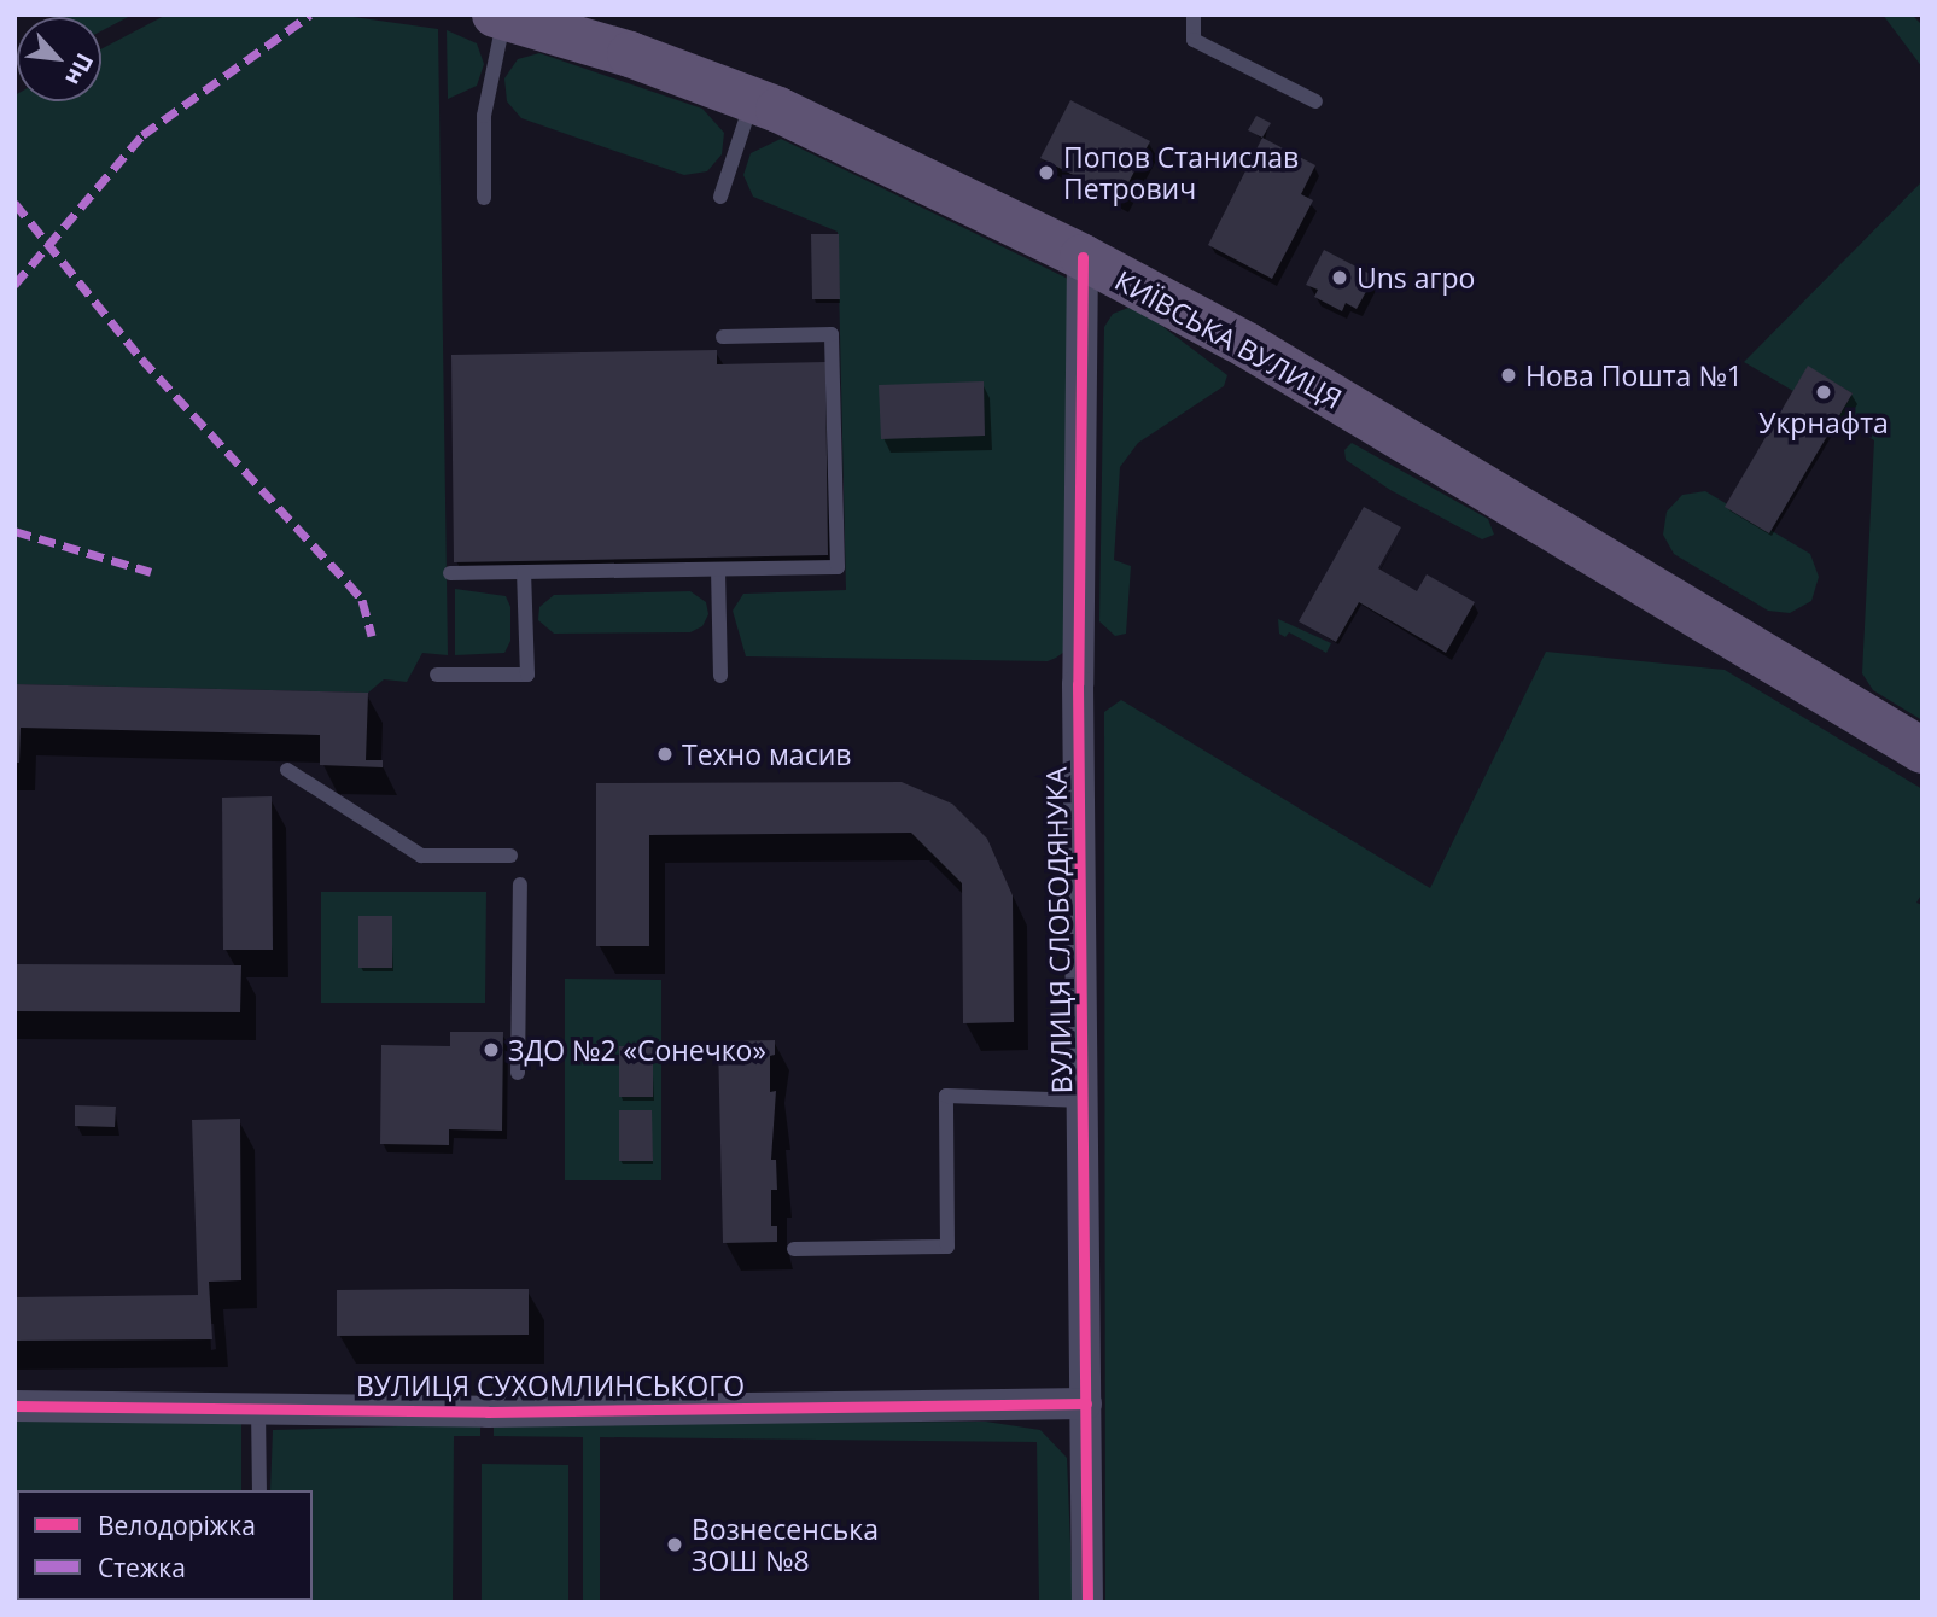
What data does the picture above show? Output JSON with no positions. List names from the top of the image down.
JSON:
{
  "streets": {
    "main road": ["КИЇВСЬКА ВУЛИЦЯ"],
    "street": ["ВУЛИЦЯ СЛОБОДЯНУКА", "ВУЛИЦЯ СУХОМЛИНСЬКОГО"]
  },
  "crossings": [
    ["КИЇВСЬКА ВУЛИЦЯ", "ВУЛИЦЯ СЛОБОДЯНУКА"],
    ["ВУЛИЦЯ СЛОБОДЯНУКА", "ВУЛИЦЯ СУХОМЛИНСЬКОГО"]
  ],
  "places": [
    "Попов Станислав Петрович",
    "Uns агро",
    "Нова Пошта №1",
    "Укрнафта",
    "Техно масив",
    "ЗДО №2 «Сонечко»",
    "Вознесенська ЗОШ №8"
  ],
  "legend": ["Велодоріжка", "Стежка"],
  "north": "bottom right"
}
